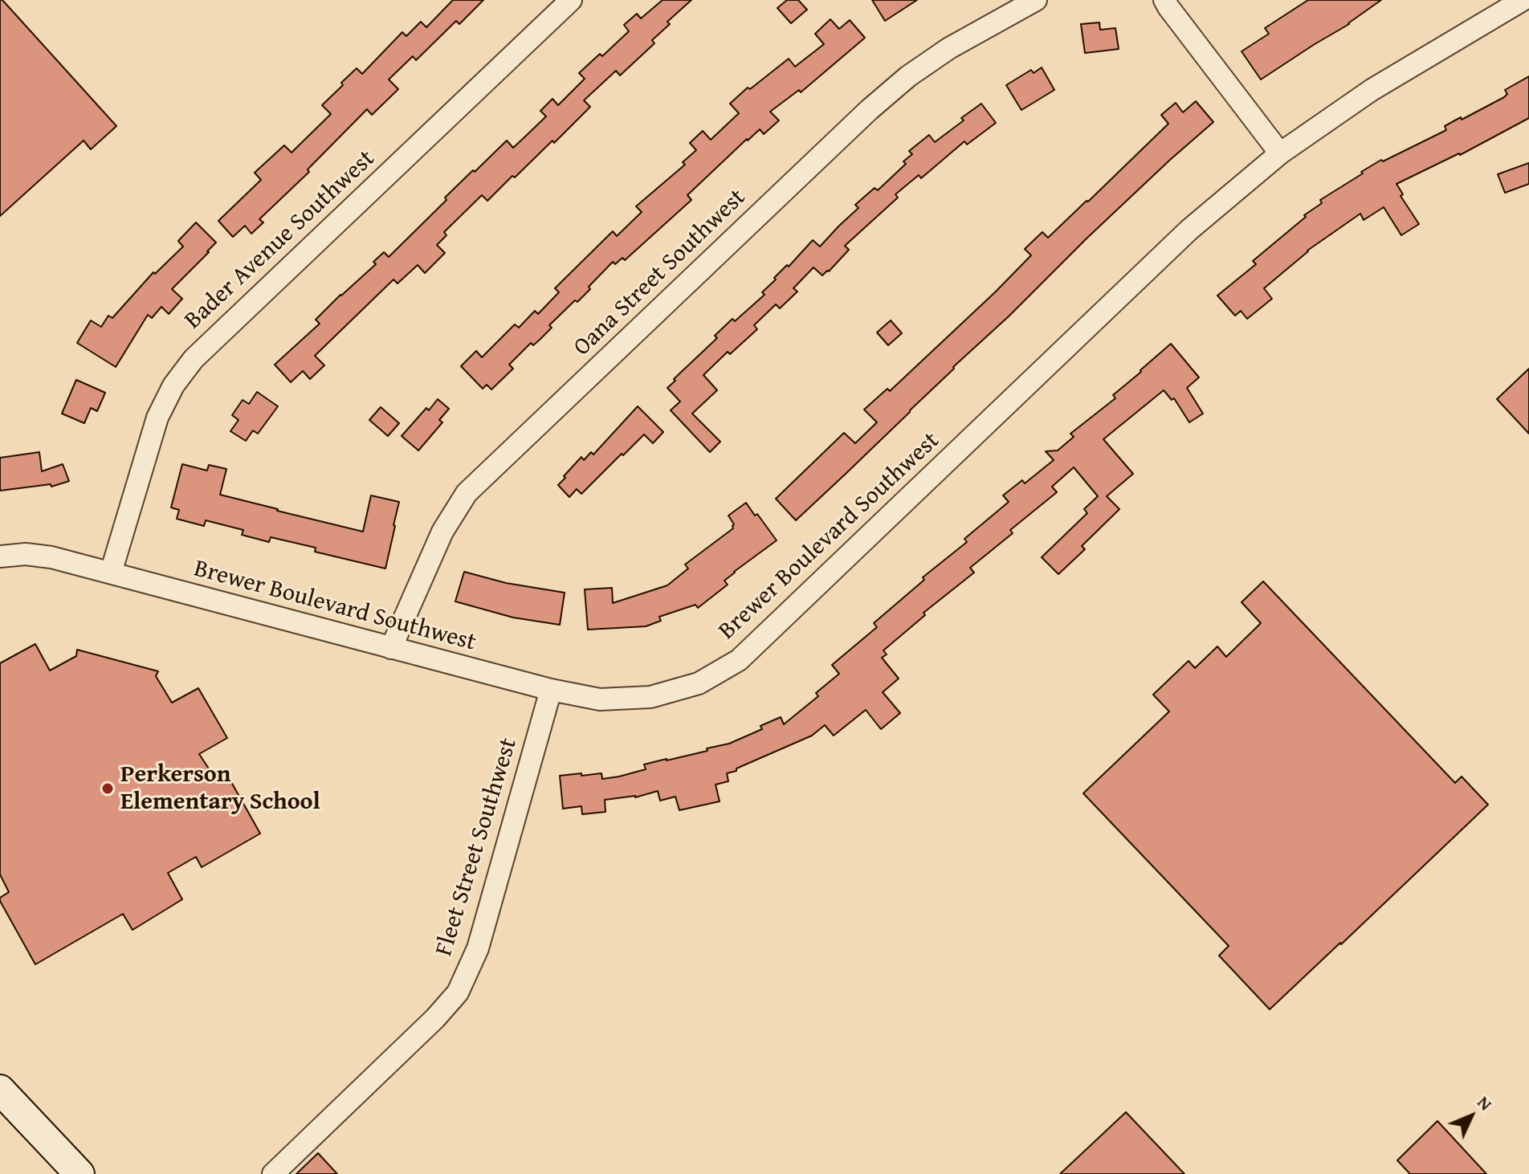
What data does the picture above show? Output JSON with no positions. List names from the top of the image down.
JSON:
{
  "streets": {
    "street": [
      "Bader Avenue Southwest",
      "Oana Street Southwest",
      "Brewer Boulevard Southwest",
      "Fleet Street Southwest"
    ]
  },
  "crossings": [
    ["Bader Avenue Southwest", "Brewer Boulevard Southwest"],
    ["Oana Street Southwest", "Brewer Boulevard Southwest"],
    ["Brewer Boulevard Southwest", "Fleet Street Southwest"]
  ],
  "places": ["Perkerson Elementary School"],
  "north": "top right"
}
